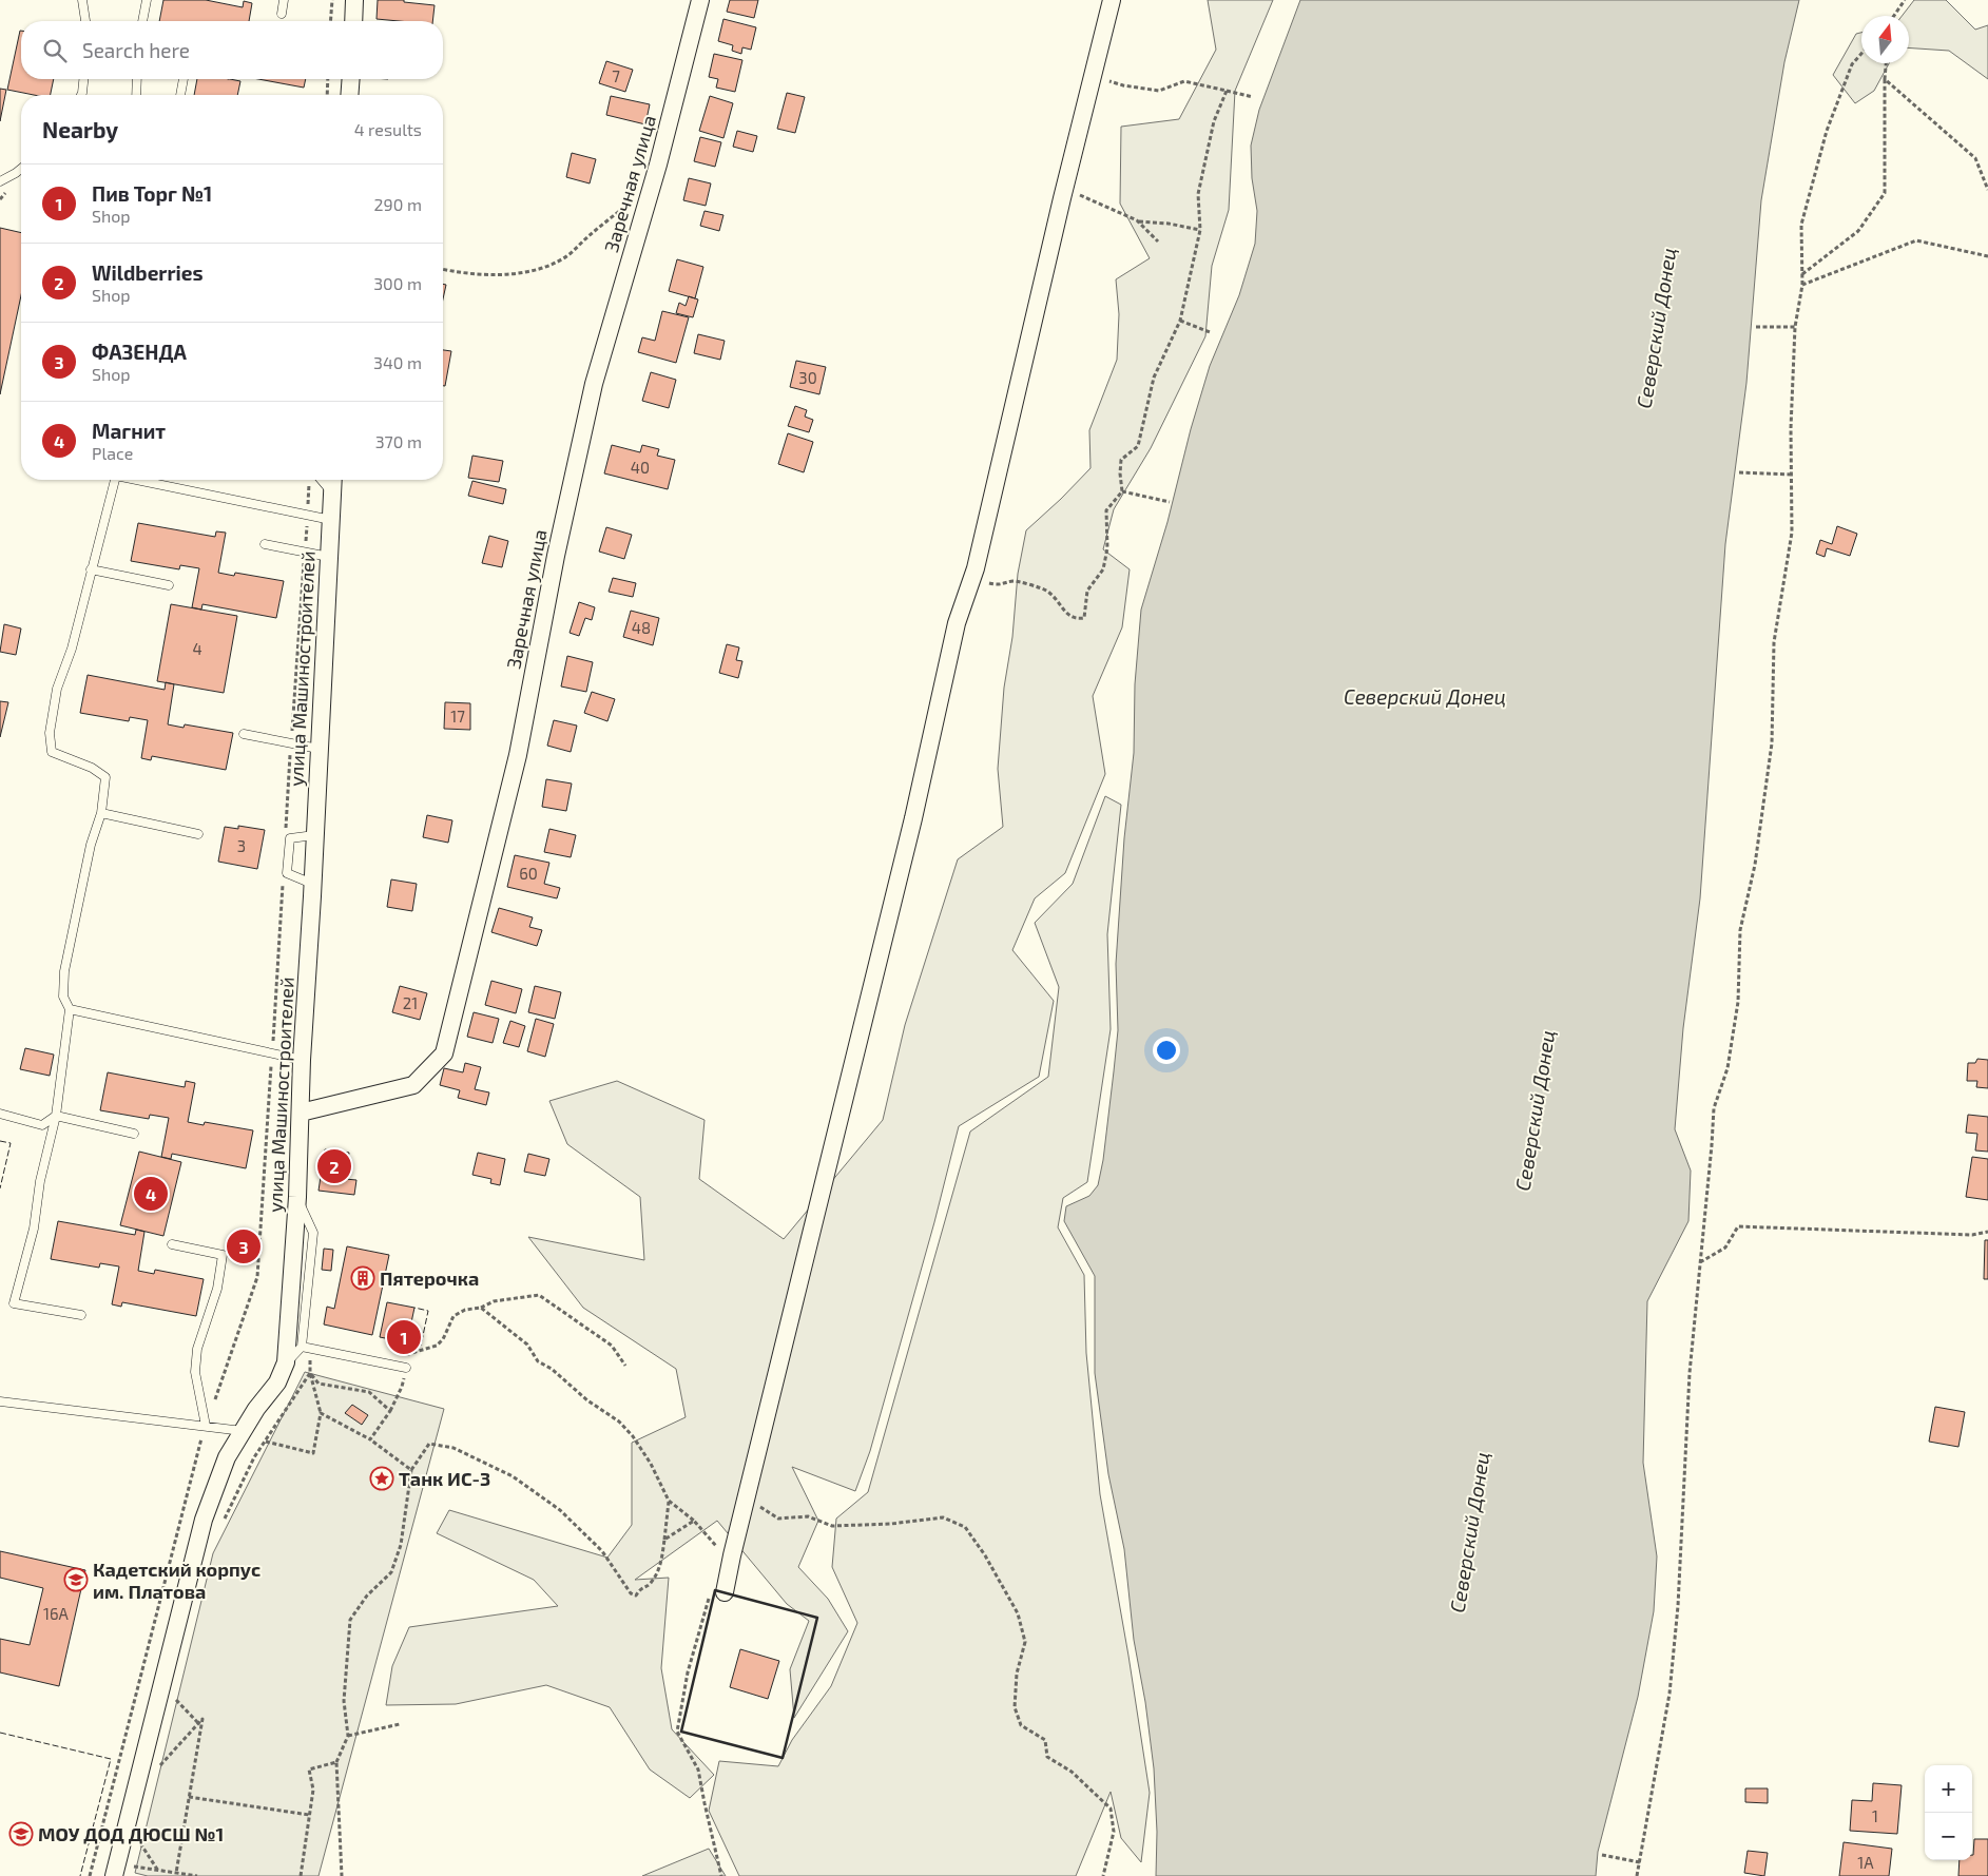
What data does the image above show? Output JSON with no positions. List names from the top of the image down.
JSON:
{
  "streets": {
    "street": ["Заречная улица", "улица Машиностроителей"]
  },
  "crossings": [
    ["Заречная улица", "улица Машиностроителей"]
  ],
  "water": ["Северский Донец"],
  "places": {
    "building": ["Пятерочка"],
    "place": ["Танк ИС-3"],
    "school or university": ["Кадетский корпус им. Платова", "МОУ ДОД ДЮСШ №1"]
  },
  "house_numbers": [
    "7",
    "30",
    "40",
    "48",
    "4",
    "17",
    "3",
    "60",
    "21",
    "16А",
    "1",
    "1А"
  ],
  "north": "top",
  "page": {
    "search": "Search here",
    "heading": ["Nearby", "4 results"],
    "list": [
      {
        "mark": "1",
        "name": "Пив Торг №1",
        "note": "Shop",
        "value": "290 m"
      },
      {
        "mark": "2",
        "name": "Wildberries",
        "note": "Shop",
        "value": "300 m"
      },
      {
        "mark": "3",
        "name": "ФАЗЕНДА",
        "note": "Shop",
        "value": "340 m"
      },
      {
        "mark": "4",
        "name": "Магнит",
        "note": "Place",
        "value": "370 m"
      }
    ],
    "pins": [
      "2",
      "4",
      "3",
      "1"
    ],
    "map_buttons": ["+", "−"]
  }
}
